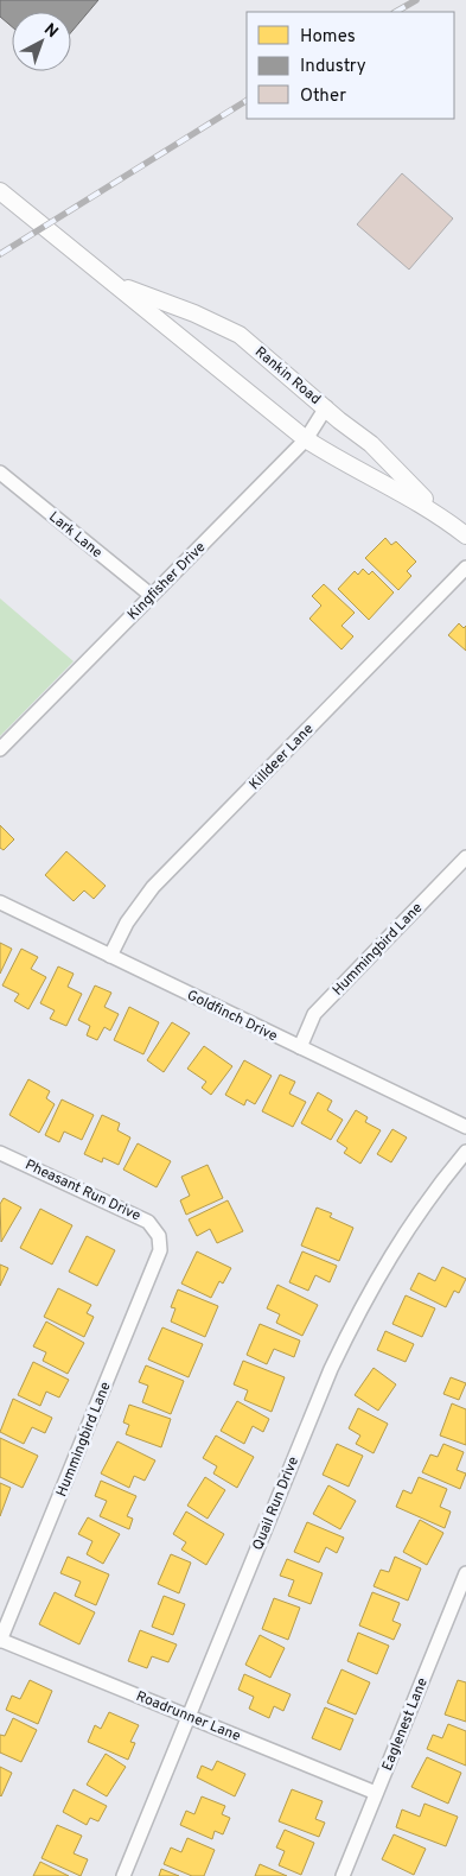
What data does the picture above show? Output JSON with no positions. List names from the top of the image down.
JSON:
{
  "streets": {
    "street": [
      "Rankin Road",
      "Lark Lane",
      "Kingfisher Drive",
      "Killdeer Lane",
      "Hummingbird Lane",
      "Goldfinch Drive",
      "Pheasant Run Drive",
      "Quail Run Drive",
      "Roadrunner Lane",
      "Eaglenest Lane"
    ]
  },
  "crossings": [
    ["Rankin Road", "Kingfisher Drive"],
    ["Lark Lane", "Kingfisher Drive"],
    ["Killdeer Lane", "Goldfinch Drive"],
    ["Hummingbird Lane", "Goldfinch Drive"],
    ["Hummingbird Lane", "Pheasant Run Drive"],
    ["Hummingbird Lane", "Roadrunner Lane"],
    ["Quail Run Drive", "Roadrunner Lane"],
    ["Roadrunner Lane", "Eaglenest Lane"]
  ],
  "legend": ["Homes", "Industry", "Other"],
  "north": "top right"
}
